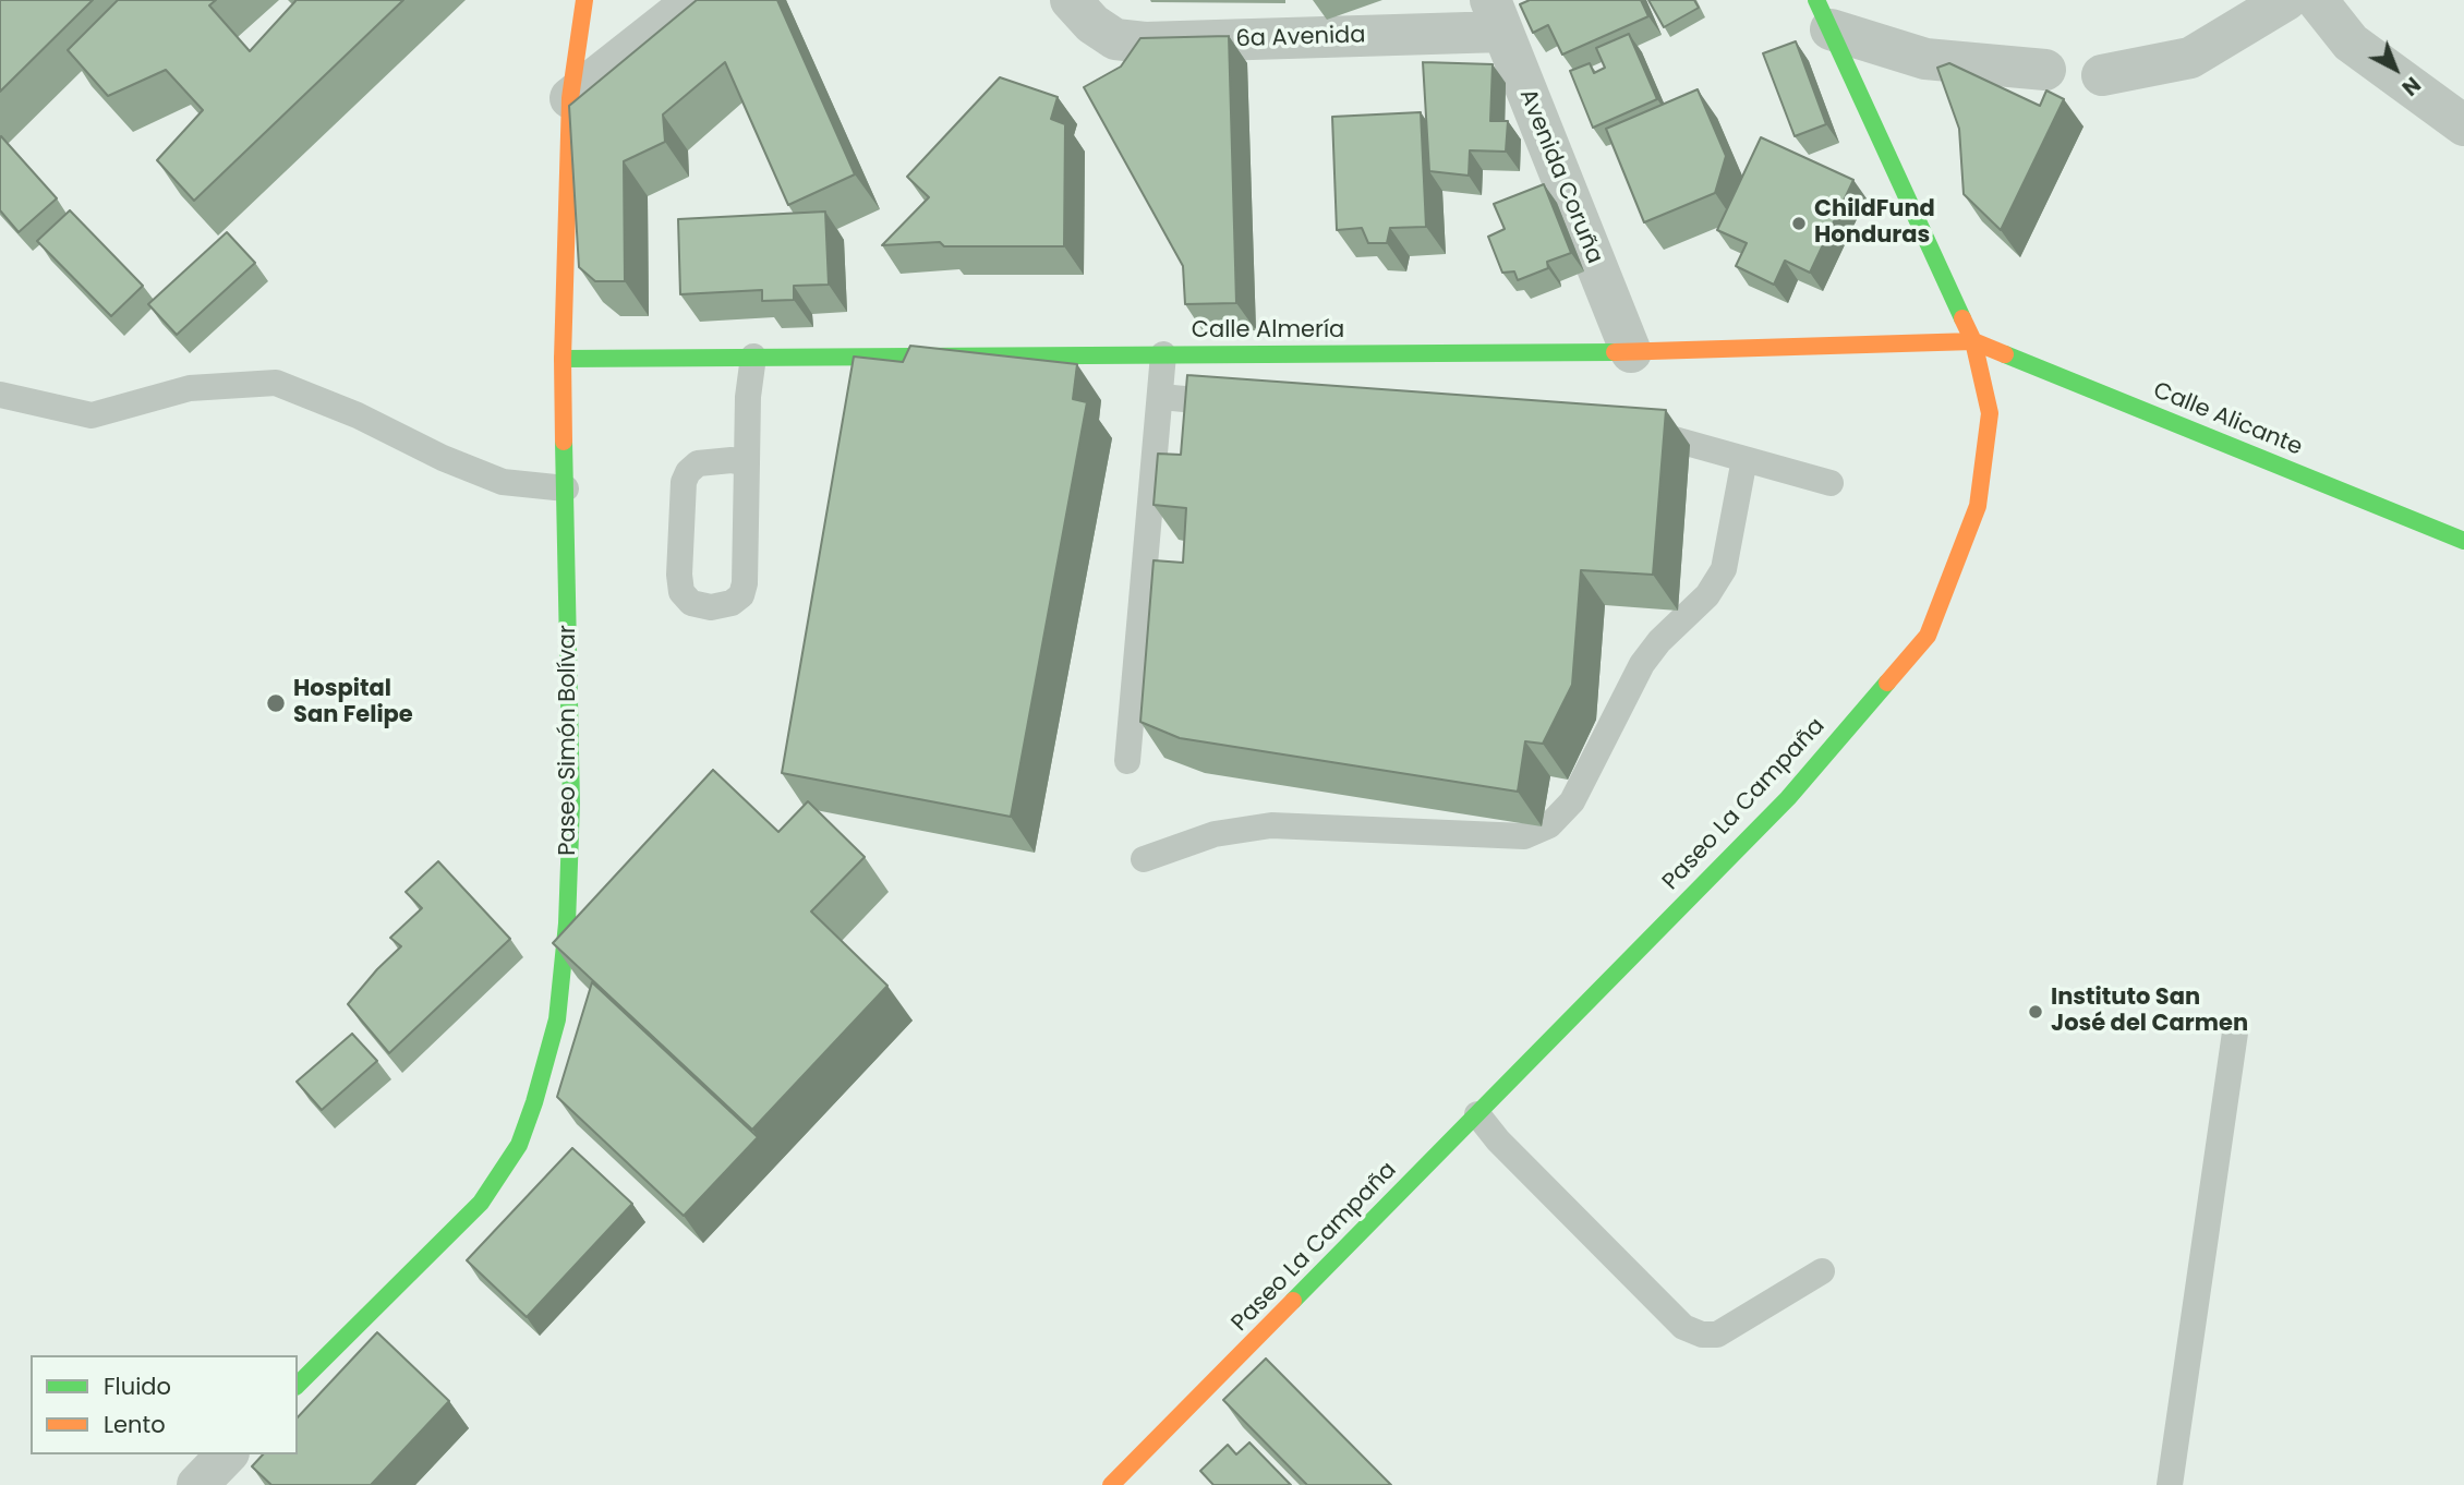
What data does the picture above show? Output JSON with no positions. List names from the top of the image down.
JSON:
{
  "streets": {
    "street": [
      "6a Avenida",
      "Avenida Coruña",
      "Calle Almería",
      "Calle Alicante",
      "Paseo Simón Bolívar",
      "Paseo La Campaña"
    ]
  },
  "crossings": [
    ["6a Avenida", "Avenida Coruña"],
    ["Avenida Coruña", "Calle Almería"],
    ["Calle Almería", "Calle Alicante"],
    ["Calle Almería", "Paseo Simón Bolívar"],
    ["Calle Almería", "Paseo La Campaña"],
    ["Calle Alicante", "Paseo La Campaña"]
  ],
  "places": ["ChildFund Honduras", "Hospital San Felipe", "Instituto San José del Carmen"],
  "legend": ["Fluido", "Lento"],
  "north": "bottom right"
}
